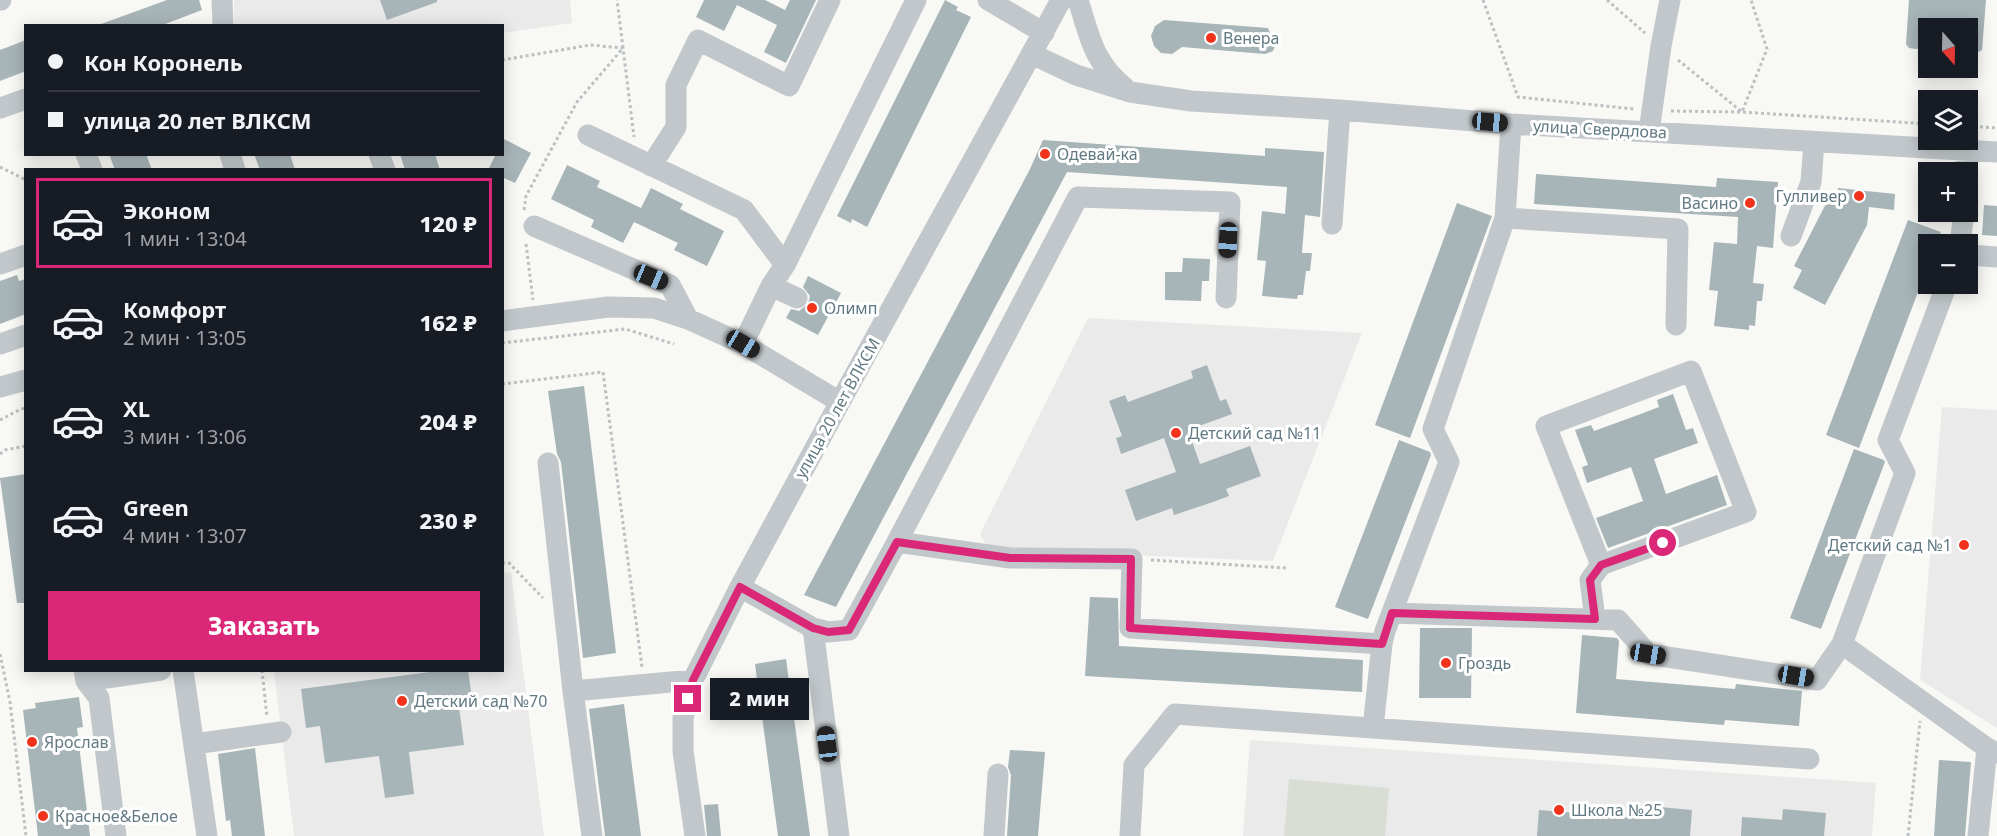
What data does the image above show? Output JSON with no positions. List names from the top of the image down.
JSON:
{
  "streets": {
    "street": ["улица Свердлова", "улица 20 лет ВЛКСМ"]
  },
  "crossings": [
    ["улица Свердлова", "улица 20 лет ВЛКСМ"]
  ],
  "places": [
    "Венера",
    "Одевай-ка",
    "Гулливер",
    "Васино",
    "Олимп",
    "Детский сад №11",
    "Детский сад №1",
    "Гроздь",
    "Детский сад №70",
    "Ярослав",
    "Школа №25",
    "Красное&Белое"
  ],
  "north": "bottom",
  "page": {
    "map_buttons": ["+", "−"],
    "banner": ["Кон Коронель", "улица 20 лет ВЛКСМ"],
    "list": [
      {
        "name": "Эконом",
        "note": "1 мин · 13:04",
        "value": "120 ₽"
      },
      {
        "name": "Комфорт",
        "note": "2 мин · 13:05",
        "value": "162 ₽"
      },
      {
        "name": "XL",
        "note": "3 мин · 13:06",
        "value": "204 ₽"
      },
      {
        "name": "Green",
        "note": "4 мин · 13:07",
        "value": "230 ₽"
      }
    ],
    "buttons": "Заказать",
    "bubble": "2 мин"
  }
}
